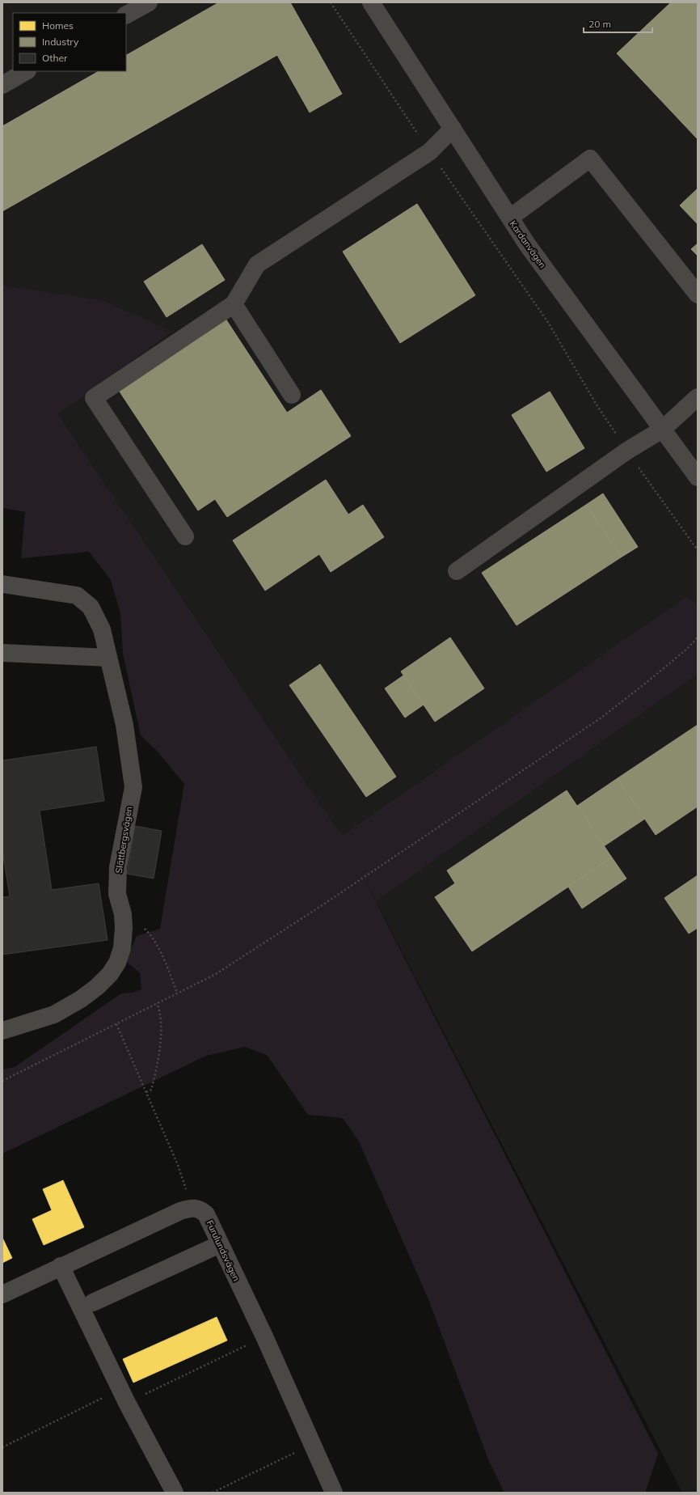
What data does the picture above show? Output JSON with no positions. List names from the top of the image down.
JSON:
{
  "streets": {
    "street": ["Kardanvägen", "Slättbergsvägen", "Furulundsvägen"]
  },
  "legend": ["Homes", "Industry", "Other"],
  "scale_bar": "20 m"
}
